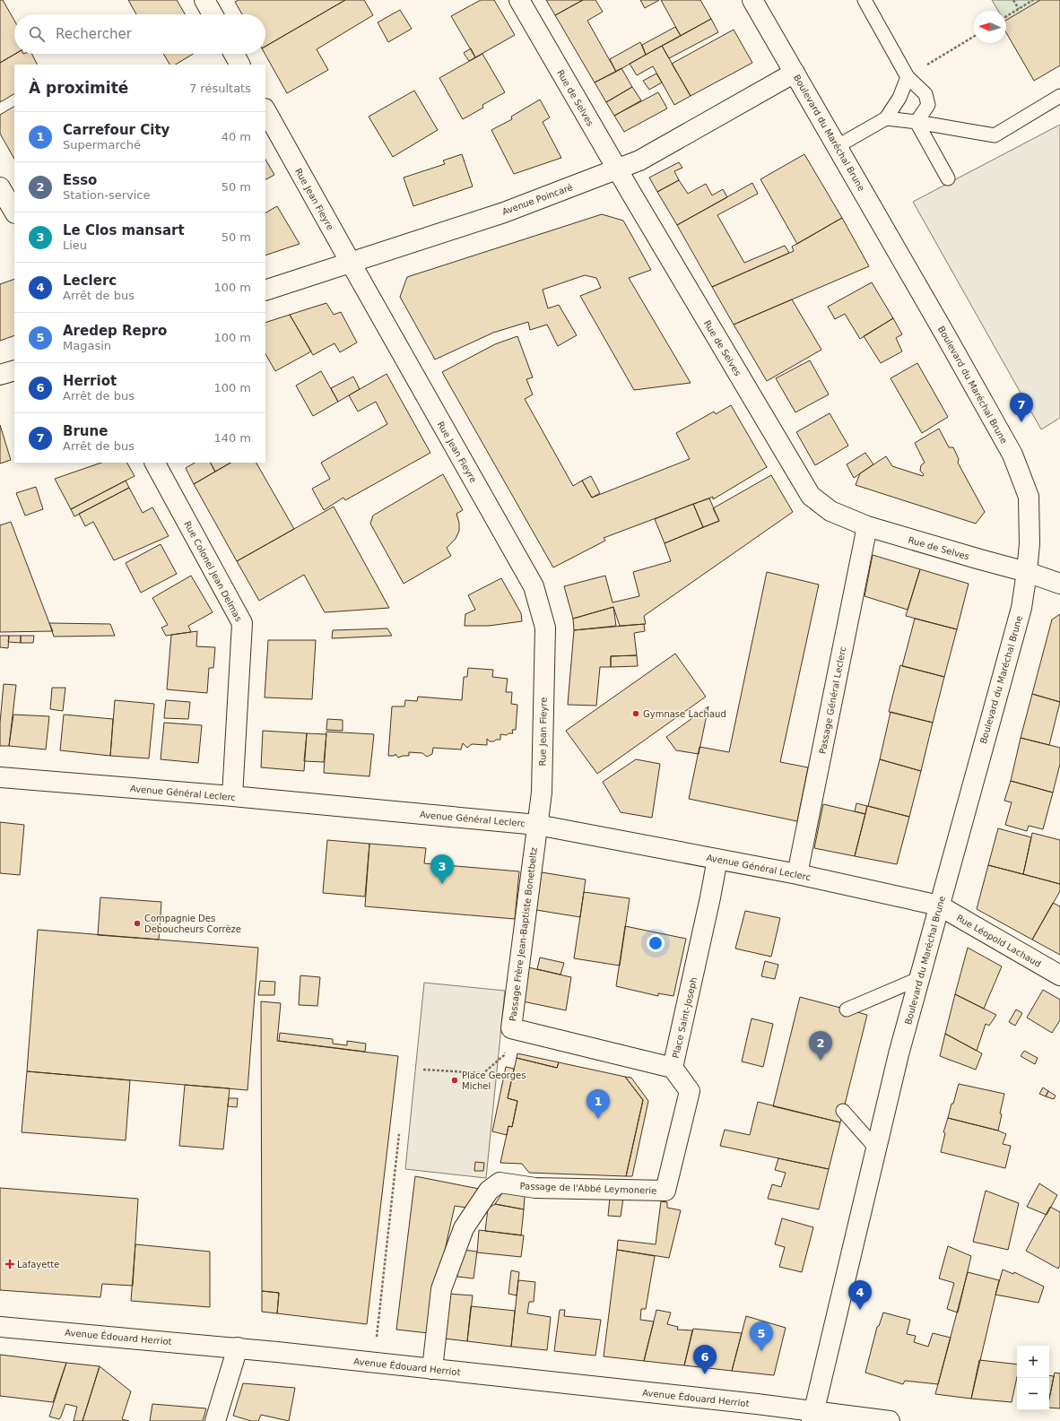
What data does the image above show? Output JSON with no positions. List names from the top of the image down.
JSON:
{
  "streets": {
    "street": [
      "Rue de Selves",
      "Boulevard du Maréchal Brune",
      "Rue Jean Fieyre",
      "Avenue Poincaré",
      "Rue Colonel Jean Delmas",
      "Passage Général Leclerc",
      "Avenue Général Leclerc",
      "Passage Frère Jean-Baptiste Bonetbeltz",
      "Rue Léopold Lachaud",
      "Place Saint-Joseph",
      "Passage de l'Abbé Leymonerie",
      "Avenue Édouard Herriot"
    ]
  },
  "crossings": [
    ["Rue de Selves", "Boulevard du Maréchal Brune"],
    ["Rue de Selves", "Avenue Poincaré"],
    ["Rue de Selves", "Passage Général Leclerc"],
    ["Boulevard du Maréchal Brune", "Avenue Poincaré"],
    ["Boulevard du Maréchal Brune", "Avenue Général Leclerc"],
    ["Boulevard du Maréchal Brune", "Rue Léopold Lachaud"],
    ["Boulevard du Maréchal Brune", "Avenue Édouard Herriot"],
    ["Rue Jean Fieyre", "Avenue Poincaré"],
    ["Rue Jean Fieyre", "Avenue Général Leclerc"],
    ["Rue Jean Fieyre", "Passage Frère Jean-Baptiste Bonetbeltz"],
    ["Rue Colonel Jean Delmas", "Avenue Général Leclerc"],
    ["Passage Général Leclerc", "Avenue Général Leclerc"],
    ["Avenue Général Leclerc", "Passage Frère Jean-Baptiste Bonetbeltz"],
    ["Avenue Général Leclerc", "Rue Léopold Lachaud"],
    ["Avenue Général Leclerc", "Place Saint-Joseph"],
    ["Passage Frère Jean-Baptiste Bonetbeltz", "Place Saint-Joseph"],
    ["Place Saint-Joseph", "Passage de l'Abbé Leymonerie"],
    ["Passage de l'Abbé Leymonerie", "Avenue Édouard Herriot"]
  ],
  "places": {
    "other": ["Gymnase Lachaud", "Compagnie Des Deboucheurs Corrèze", "Place Georges Michel"],
    "health": ["Lafayette"]
  },
  "north": "left",
  "page": {
    "search": "Rechercher",
    "heading": ["À proximité", "7 résultats"],
    "list": [
      {
        "mark": "1",
        "name": "Carrefour City",
        "note": "Supermarché",
        "value": "40 m"
      },
      {
        "mark": "2",
        "name": "Esso",
        "note": "Station-service",
        "value": "50 m"
      },
      {
        "mark": "3",
        "name": "Le Clos mansart",
        "note": "Lieu",
        "value": "50 m"
      },
      {
        "mark": "4",
        "name": "Leclerc",
        "note": "Arrêt de bus",
        "value": "100 m"
      },
      {
        "mark": "5",
        "name": "Aredep Repro",
        "note": "Magasin",
        "value": "100 m"
      },
      {
        "mark": "6",
        "name": "Herriot",
        "note": "Arrêt de bus",
        "value": "100 m"
      },
      {
        "mark": "7",
        "name": "Brune",
        "note": "Arrêt de bus",
        "value": "140 m"
      }
    ],
    "pins": [
      "7",
      "3",
      "2",
      "1",
      "4",
      "5",
      "6"
    ],
    "map_buttons": ["+", "−"]
  }
}
